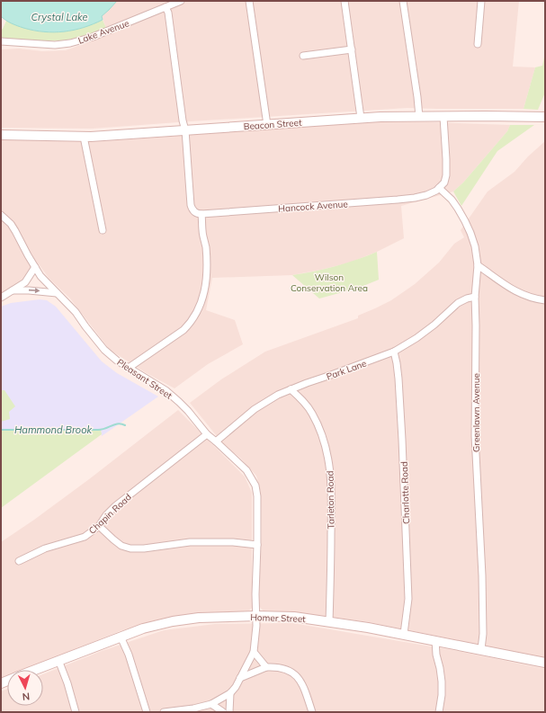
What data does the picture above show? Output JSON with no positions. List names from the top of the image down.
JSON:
{
  "streets": {
    "street": [
      "Lake Avenue",
      "Beacon Street",
      "Hancock Avenue",
      "Park Lane",
      "Pleasant Street",
      "Greenlawn Avenue",
      "Charlotte Road",
      "Tarleton Road",
      "Chapin Road",
      "Homer Street"
    ]
  },
  "crossings": [
    ["Hancock Avenue", "Greenlawn Avenue"],
    ["Park Lane", "Pleasant Street"],
    ["Park Lane", "Greenlawn Avenue"],
    ["Park Lane", "Charlotte Road"],
    ["Park Lane", "Tarleton Road"],
    ["Pleasant Street", "Chapin Road"],
    ["Pleasant Street", "Homer Street"],
    ["Greenlawn Avenue", "Homer Street"],
    ["Charlotte Road", "Homer Street"],
    ["Tarleton Road", "Homer Street"]
  ],
  "water": ["Crystal Lake", "Hammond Brook"],
  "parks": ["Wilson Conservation Area"],
  "north": "bottom"
}
